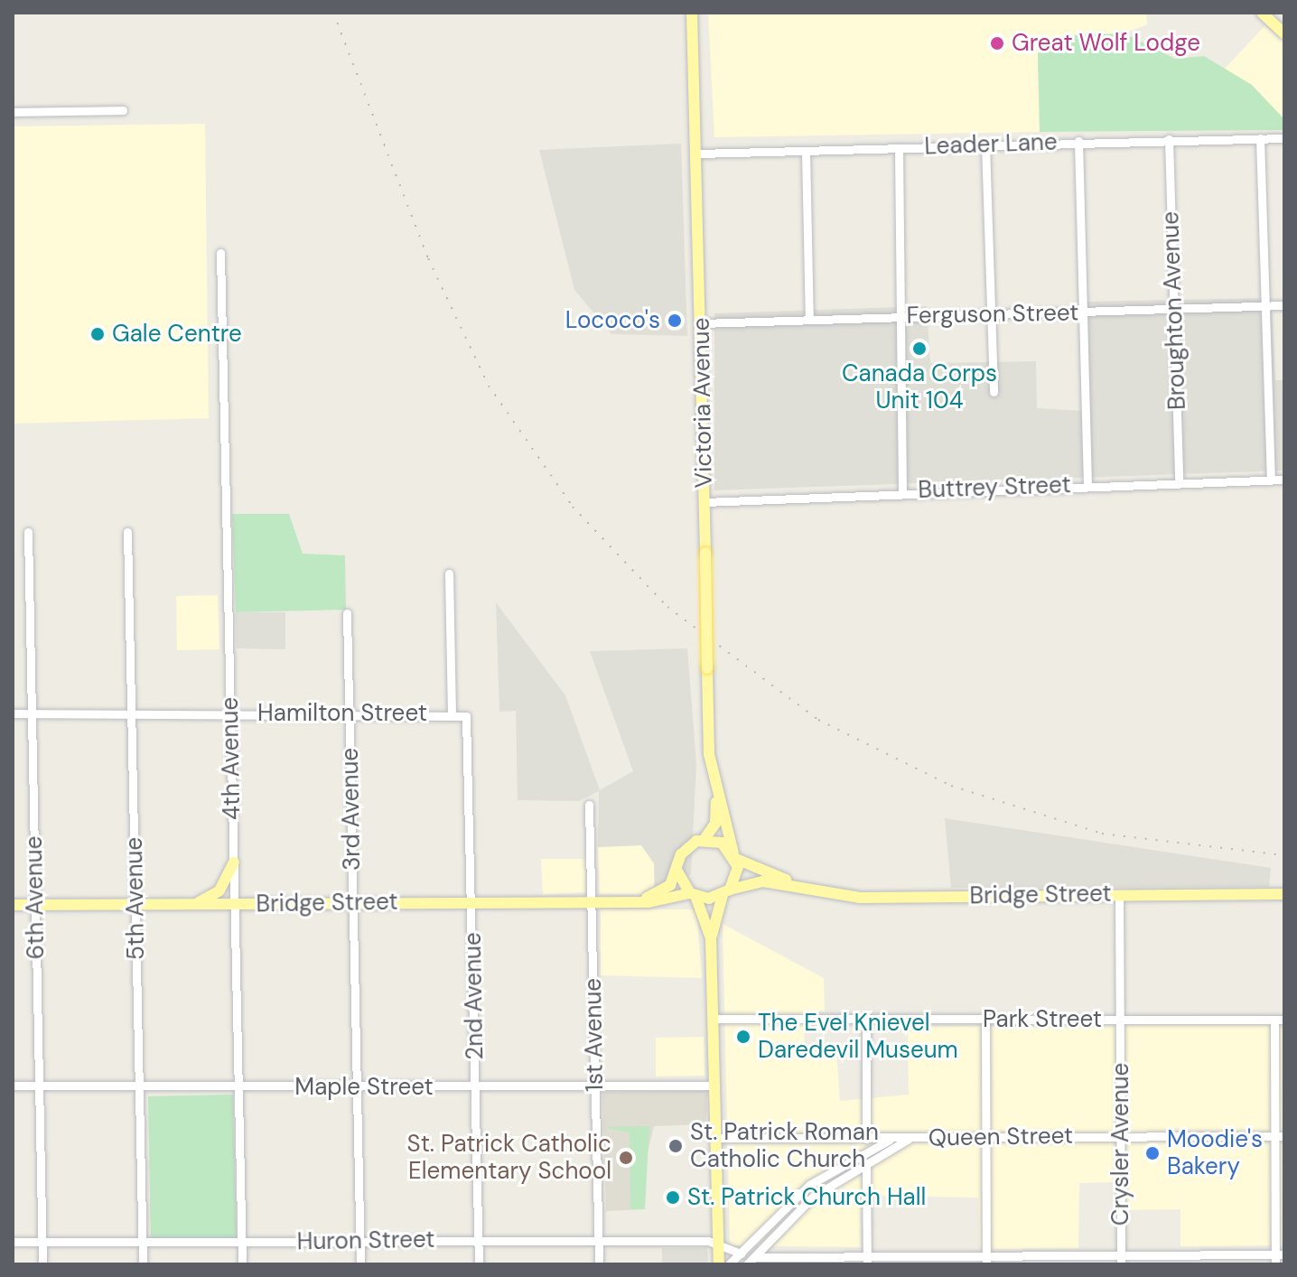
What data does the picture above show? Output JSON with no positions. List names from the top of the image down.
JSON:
{
  "streets": {
    "main road": ["Victoria Avenue", "Bridge Street"],
    "street": [
      "Leader Lane",
      "Broughton Avenue",
      "Ferguson Street",
      "Buttrey Street",
      "Hamilton Street",
      "4th Avenue",
      "3rd Avenue",
      "6th Avenue",
      "5th Avenue",
      "2nd Avenue",
      "Park Street",
      "1st Avenue",
      "Maple Street",
      "Queen Street",
      "Crysler Avenue",
      "Huron Street"
    ]
  },
  "crossings": [
    ["Leader Lane", "Broughton Avenue"],
    ["Leader Lane", "Victoria Avenue"],
    ["Broughton Avenue", "Ferguson Street"],
    ["Broughton Avenue", "Buttrey Street"],
    ["Ferguson Street", "Victoria Avenue"],
    ["Victoria Avenue", "Buttrey Street"],
    ["Victoria Avenue", "Bridge Street"],
    ["Hamilton Street", "4th Avenue"],
    ["Hamilton Street", "3rd Avenue"],
    ["Hamilton Street", "6th Avenue"],
    ["Hamilton Street", "5th Avenue"],
    ["Hamilton Street", "2nd Avenue"],
    ["4th Avenue", "Bridge Street"],
    ["4th Avenue", "Maple Street"],
    ["4th Avenue", "Huron Street"],
    ["3rd Avenue", "Bridge Street"],
    ["3rd Avenue", "Maple Street"],
    ["3rd Avenue", "Huron Street"],
    ["Bridge Street", "6th Avenue"],
    ["Bridge Street", "5th Avenue"],
    ["Bridge Street", "2nd Avenue"],
    ["Bridge Street", "1st Avenue"],
    ["Bridge Street", "Crysler Avenue"],
    ["6th Avenue", "Maple Street"],
    ["6th Avenue", "Huron Street"],
    ["5th Avenue", "Maple Street"],
    ["5th Avenue", "Huron Street"],
    ["2nd Avenue", "Maple Street"],
    ["2nd Avenue", "Huron Street"],
    ["Park Street", "Crysler Avenue"],
    ["1st Avenue", "Maple Street"],
    ["1st Avenue", "Huron Street"],
    ["Queen Street", "Crysler Avenue"]
  ],
  "places": [
    "Great Wolf Lodge",
    "Lococo's",
    "Gale Centre",
    "Canada Corps Unit 104",
    "The Evel Knievel Daredevil Museum",
    "St. Patrick Roman Catholic Church",
    "Moodie's Bakery",
    "St. Patrick Catholic Elementary School",
    "St. Patrick Church Hall"
  ]
}
